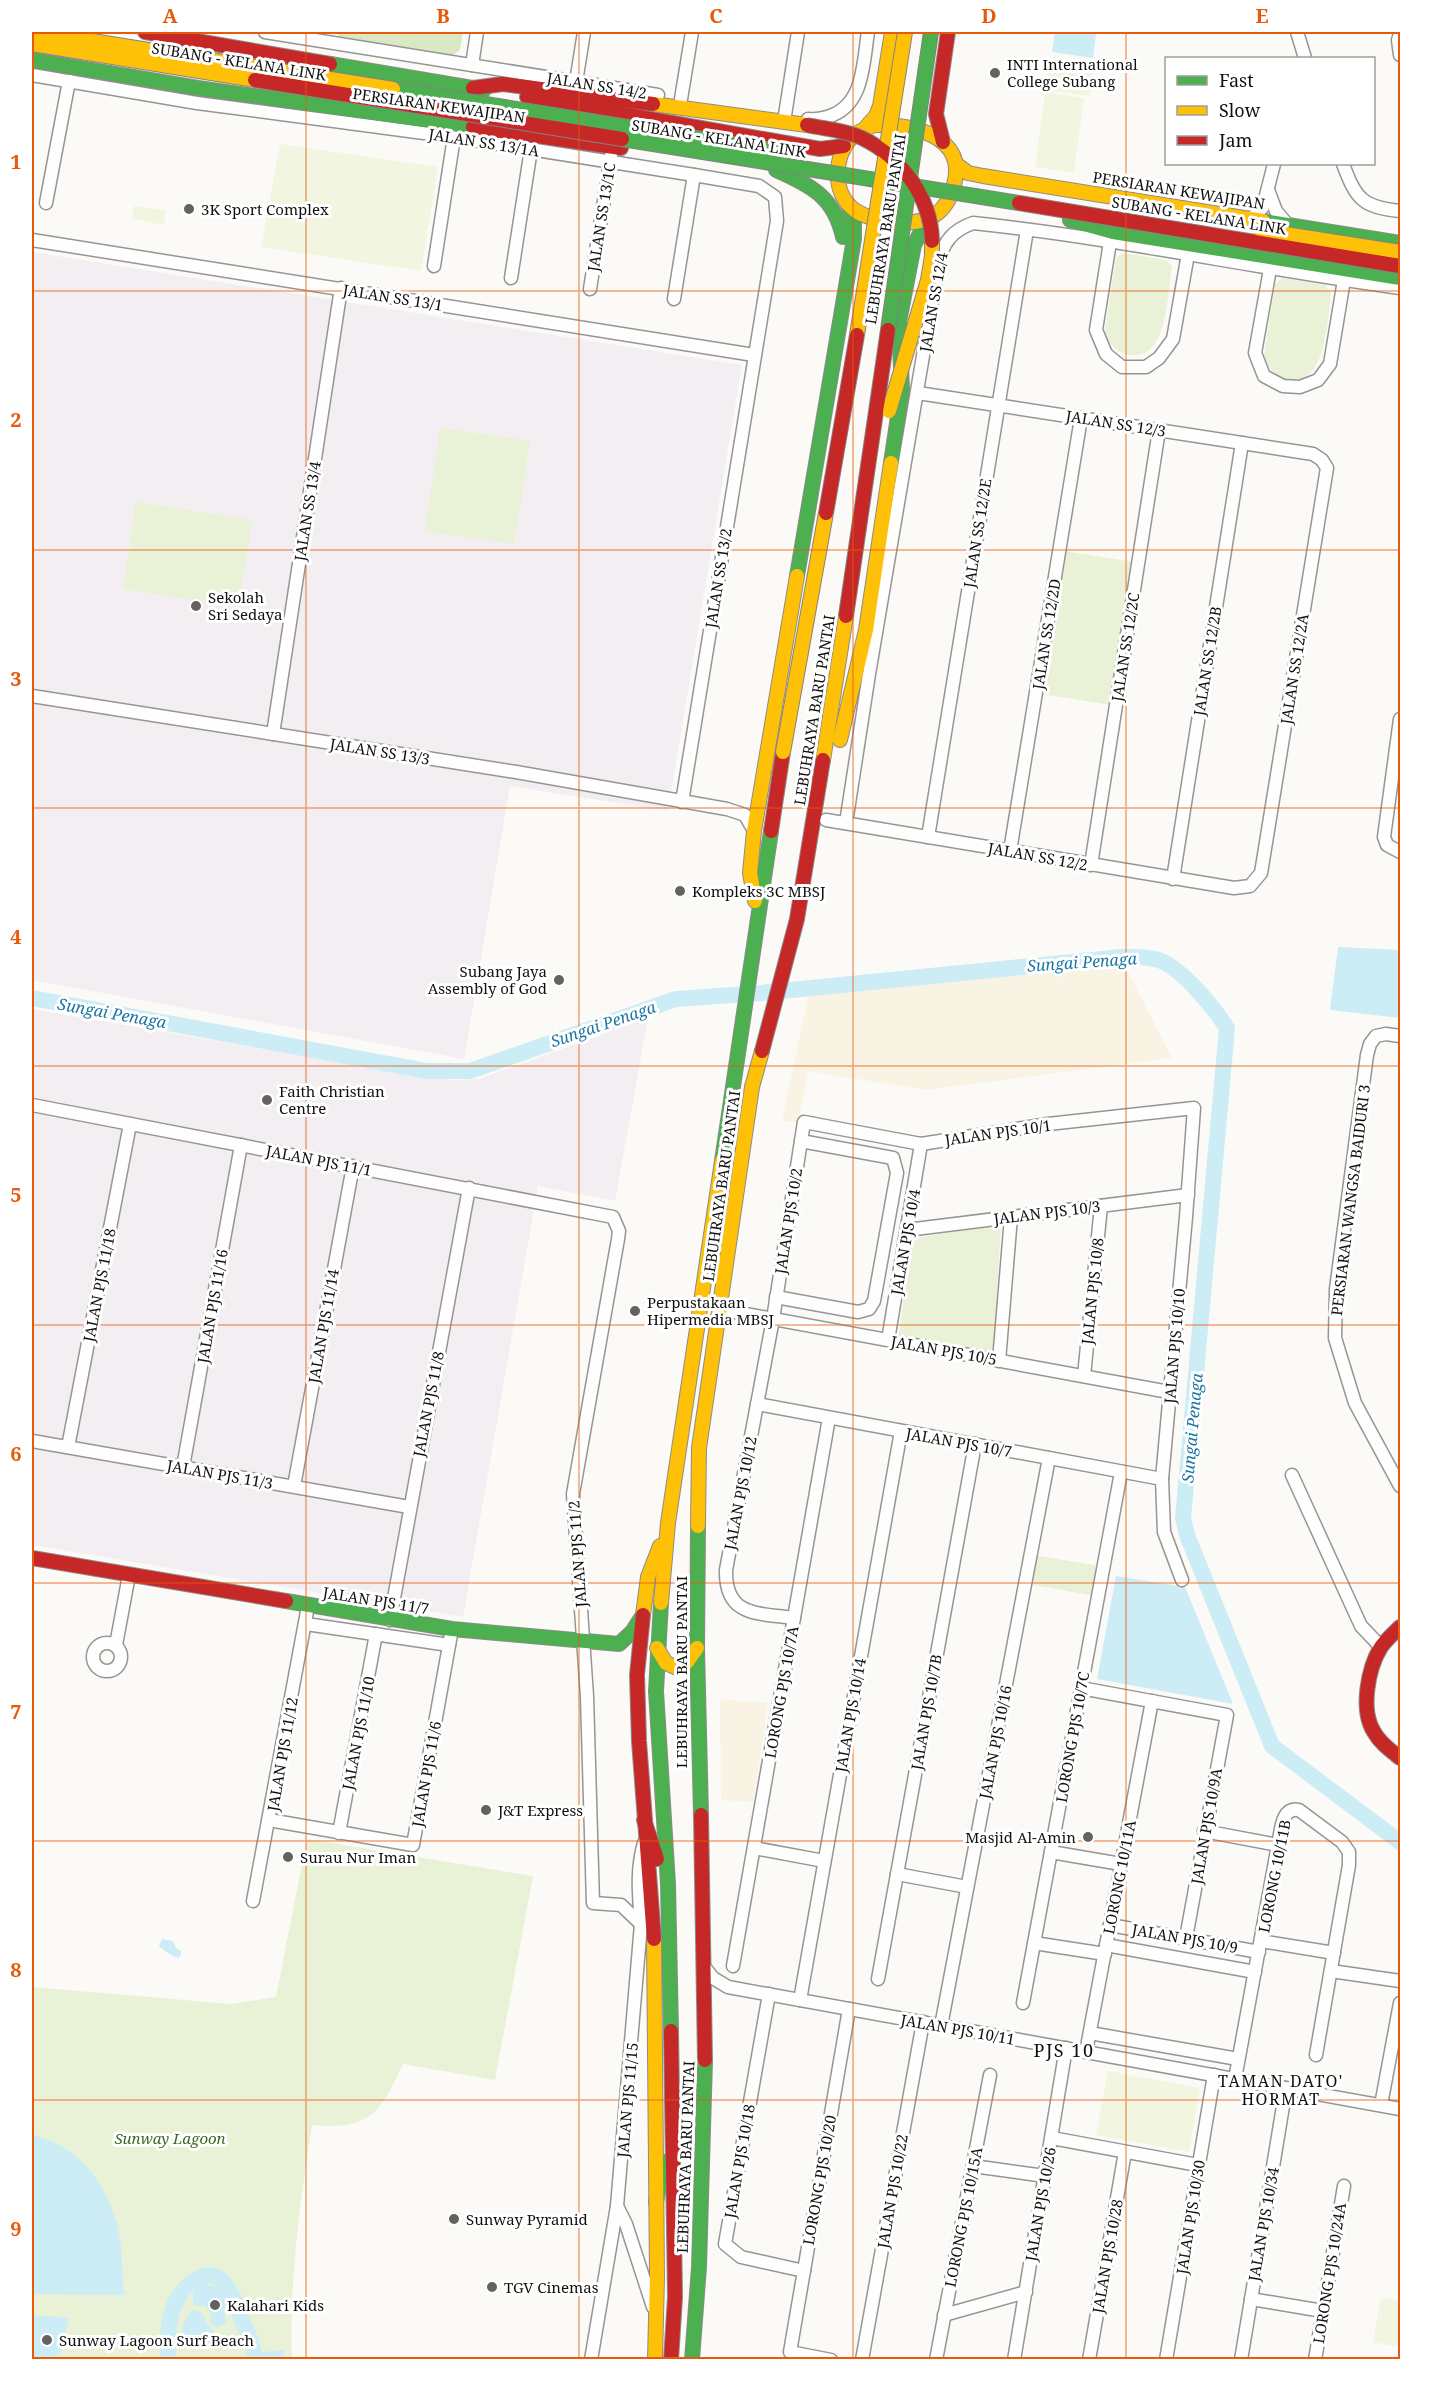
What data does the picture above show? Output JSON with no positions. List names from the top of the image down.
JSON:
{
  "streets": {
    "main road": [
      "SUBANG - KELANA LINK",
      "PERSIARAN KEWAJIPAN",
      "LEBUHRAYA BARU PANTAI",
      "JALAN PJS 11/7"
    ],
    "street": [
      "JALAN SS 14/2",
      "JALAN SS 13/1A",
      "JALAN SS 13/1C",
      "JALAN SS 13/1",
      "JALAN SS 12/4",
      "JALAN SS 12/3",
      "JALAN SS 13/4",
      "JALAN SS 12/2E",
      "JALAN SS 13/2",
      "JALAN SS 12/2D",
      "JALAN SS 12/2C",
      "JALAN SS 12/2B",
      "JALAN SS 12/2A",
      "JALAN SS 13/3",
      "JALAN SS 12/2",
      "JALAN PJS 10/1",
      "JALAN PJS 11/1",
      "PERSIARAN WANGSA BAIDURI 3",
      "JALAN PJS 10/3",
      "JALAN PJS 10/2",
      "JALAN PJS 10/4",
      "JALAN PJS 11/18",
      "JALAN PJS 10/8",
      "JALAN PJS 11/16",
      "JALAN PJS 11/14",
      "JALAN PJS 10/10",
      "JALAN PJS 10/5",
      "JALAN PJS 11/8",
      "JALAN PJS 10/7",
      "JALAN PJS 11/3",
      "JALAN PJS 10/12",
      "JALAN PJS 11/2",
      "LORONG PJS 10/7A",
      "JALAN PJS 10/7B",
      "JALAN PJS 10/14",
      "JALAN PJS 11/10",
      "LORONG PJS 10/7C",
      "JALAN PJS 10/16",
      "JALAN PJS 11/12",
      "JALAN PJS 11/6",
      "JALAN PJS 10/9A",
      "LORONG 10/11B",
      "LORONG 10/11A",
      "JALAN PJS 10/9",
      "JALAN PJS 10/11",
      "JALAN PJS 11/15",
      "JALAN PJS 10/18",
      "LORONG PJS 10/20",
      "JALAN PJS 10/22",
      "JALAN PJS 10/26",
      "LORONG PJS 10/15A",
      "JALAN PJS 10/30",
      "JALAN PJS 10/34",
      "JALAN PJS 10/28",
      "LORONG PJS 10/24A"
    ]
  },
  "crossings": [
    ["PERSIARAN KEWAJIPAN", "JALAN SS 13/1C"],
    ["JALAN SS 13/1A", "JALAN SS 13/1C"],
    ["JALAN SS 13/1A", "JALAN SS 13/1"],
    ["JALAN SS 13/1A", "JALAN SS 13/2"],
    ["LEBUHRAYA BARU PANTAI", "JALAN PJS 10/5"],
    ["LEBUHRAYA BARU PANTAI", "JALAN PJS 10/11"],
    ["JALAN SS 13/1", "JALAN SS 13/4"],
    ["JALAN SS 13/1", "JALAN SS 13/2"],
    ["JALAN SS 12/4", "JALAN SS 12/3"],
    ["JALAN SS 12/4", "JALAN SS 12/2E"],
    ["JALAN SS 12/4", "JALAN SS 12/2"],
    ["JALAN SS 12/3", "JALAN SS 12/2E"],
    ["JALAN SS 12/3", "JALAN SS 12/2D"],
    ["JALAN SS 12/3", "JALAN SS 12/2C"],
    ["JALAN SS 12/3", "JALAN SS 12/2B"],
    ["JALAN SS 12/3", "JALAN SS 12/2A"],
    ["JALAN SS 13/4", "JALAN SS 13/3"],
    ["JALAN SS 12/2E", "JALAN SS 12/2"],
    ["JALAN SS 13/2", "JALAN SS 13/3"],
    ["JALAN SS 12/2D", "JALAN SS 12/2"],
    ["JALAN SS 12/2C", "JALAN SS 12/2"],
    ["JALAN SS 12/2B", "JALAN SS 12/2"],
    ["JALAN SS 12/2A", "JALAN SS 12/2"],
    ["JALAN PJS 10/1", "JALAN PJS 10/2"],
    ["JALAN PJS 10/1", "JALAN PJS 10/4"],
    ["JALAN PJS 10/1", "JALAN PJS 10/10"],
    ["JALAN PJS 11/1", "JALAN PJS 11/18"],
    ["JALAN PJS 11/1", "JALAN PJS 11/16"],
    ["JALAN PJS 11/1", "JALAN PJS 11/14"],
    ["JALAN PJS 11/1", "JALAN PJS 11/8"],
    ["JALAN PJS 11/1", "JALAN PJS 11/2"],
    ["JALAN PJS 10/3", "JALAN PJS 10/4"],
    ["JALAN PJS 10/3", "JALAN PJS 10/8"],
    ["JALAN PJS 10/3", "JALAN PJS 10/10"],
    ["JALAN PJS 10/2", "JALAN PJS 10/5"],
    ["JALAN PJS 10/2", "JALAN PJS 10/12"],
    ["JALAN PJS 10/4", "JALAN PJS 10/5"],
    ["JALAN PJS 11/18", "JALAN PJS 11/3"],
    ["JALAN PJS 10/8", "JALAN PJS 10/5"],
    ["JALAN PJS 11/16", "JALAN PJS 11/3"],
    ["JALAN PJS 11/14", "JALAN PJS 11/3"],
    ["JALAN PJS 10/10", "JALAN PJS 10/5"],
    ["JALAN PJS 10/10", "JALAN PJS 10/7"],
    ["JALAN PJS 10/5", "JALAN PJS 10/12"],
    ["JALAN PJS 11/8", "JALAN PJS 11/3"],
    ["JALAN PJS 11/8", "JALAN PJS 11/7"],
    ["JALAN PJS 10/7", "JALAN PJS 10/12"],
    ["JALAN PJS 10/7", "LORONG PJS 10/7A"],
    ["JALAN PJS 10/7", "JALAN PJS 10/7B"],
    ["JALAN PJS 10/7", "JALAN PJS 10/14"],
    ["JALAN PJS 10/7", "LORONG PJS 10/7C"],
    ["JALAN PJS 10/7", "JALAN PJS 10/16"],
    ["JALAN PJS 10/12", "LORONG PJS 10/7A"],
    ["JALAN PJS 11/2", "JALAN PJS 11/7"],
    ["JALAN PJS 11/7", "JALAN PJS 11/12"],
    ["JALAN PJS 11/7", "JALAN PJS 11/6"],
    ["JALAN PJS 10/14", "JALAN PJS 10/11"],
    ["JALAN PJS 11/10", "JALAN PJS 11/6"],
    ["JALAN PJS 10/16", "JALAN PJS 10/11"],
    ["JALAN PJS 11/12", "JALAN PJS 11/6"],
    ["JALAN PJS 10/9A", "LORONG 10/11A"],
    ["JALAN PJS 10/9A", "JALAN PJS 10/9"],
    ["LORONG 10/11B", "JALAN PJS 10/9"],
    ["LORONG 10/11B", "JALAN PJS 10/11"],
    ["LORONG 10/11A", "JALAN PJS 10/9"],
    ["LORONG 10/11A", "JALAN PJS 10/11"],
    ["JALAN PJS 10/11", "JALAN PJS 10/18"],
    ["JALAN PJS 10/11", "LORONG PJS 10/20"],
    ["JALAN PJS 10/11", "JALAN PJS 10/22"],
    ["JALAN PJS 10/11", "JALAN PJS 10/26"],
    ["JALAN PJS 10/11", "JALAN PJS 10/30"],
    ["JALAN PJS 10/11", "JALAN PJS 10/34"],
    ["JALAN PJS 10/18", "LORONG PJS 10/20"]
  ],
  "districts": ["PJS 10", "TAMAN DATO' HORMAT"],
  "water": ["Sungai Penaga"],
  "parks": ["Sunway Lagoon"],
  "places": [
    "INTI International College Subang",
    "3K Sport Complex",
    "Sekolah Sri Sedaya",
    "Kompleks 3C MBSJ",
    "Subang Jaya Assembly of God",
    "Faith Christian Centre",
    "Perpustakaan Hipermedia MBSJ",
    "J&T Express",
    "Masjid Al-Amin",
    "Surau Nur Iman",
    "Sunway Pyramid",
    "TGV Cinemas",
    "Kalahari Kids",
    "Sunway Lagoon Surf Beach"
  ],
  "legend": ["Fast", "Slow", "Jam"],
  "grid": {
    "columns": [
      "A",
      "B",
      "C",
      "D",
      "E"
    ],
    "rows": [
      "1",
      "2",
      "3",
      "4",
      "5",
      "6",
      "7",
      "8",
      "9"
    ]
  }
}
